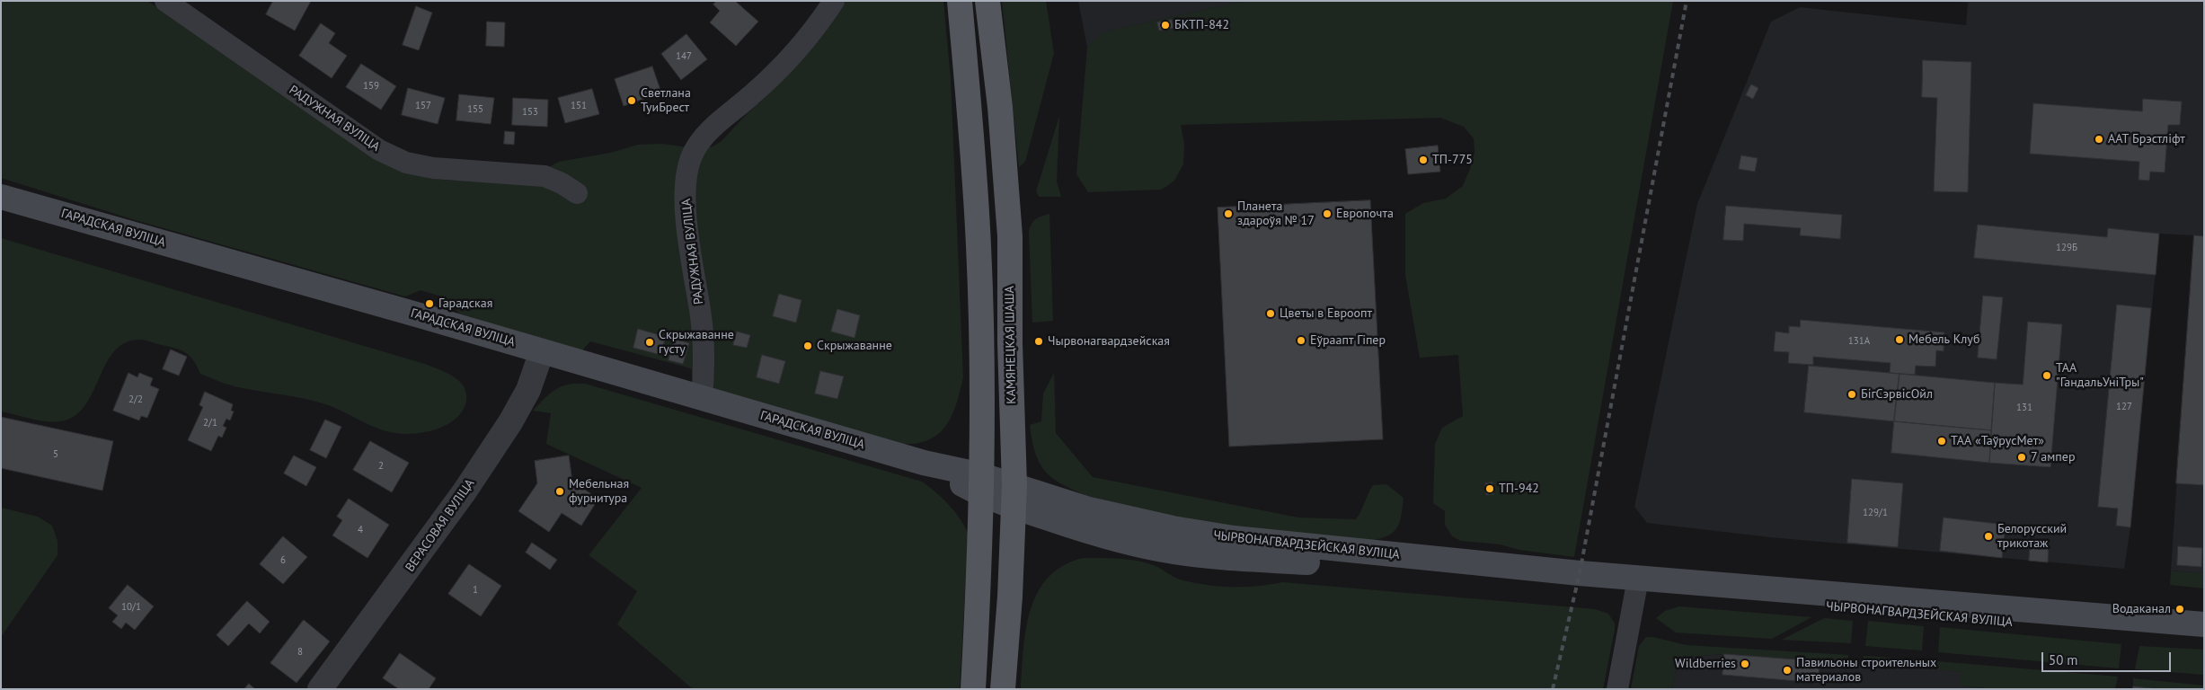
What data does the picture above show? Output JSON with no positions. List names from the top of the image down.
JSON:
{
  "streets": {
    "main road": ["ГАРАДСКАЯ ВУЛІЦА", "КАМЯНЕЦКАЯ ШАША", "ЧЫРВОНАГВАРДЗЕЙСКАЯ ВУЛІЦА"],
    "street": ["РАДУЖНАЯ ВУЛІЦА", "ВЕРАСОВАЯ ВУЛІЦА"]
  },
  "crossings": [
    ["РАДУЖНАЯ ВУЛІЦА", "ГАРАДСКАЯ ВУЛІЦА"],
    ["ГАРАДСКАЯ ВУЛІЦА", "ВЕРАСОВАЯ ВУЛІЦА"],
    ["ГАРАДСКАЯ ВУЛІЦА", "ЧЫРВОНАГВАРДЗЕЙСКАЯ ВУЛІЦА"],
    ["КАМЯНЕЦКАЯ ШАША", "ЧЫРВОНАГВАРДЗЕЙСКАЯ ВУЛІЦА"]
  ],
  "places": [
    "БКТП-842",
    "Светлана ТуиБрест",
    "ААТ Брэстліфт",
    "ТП-775",
    "Планета здароўя № 17",
    "Европочта",
    "Гарадская",
    "Цветы в Евроопт",
    "Мебель Клуб",
    "Еўраапт Гіпер",
    "Чырвонагвардзейская",
    "Скрыжаванне густу",
    "Скрыжаванне",
    "ТАА \"ГандальУніТры\"",
    "БігСэрвісОйл",
    "ТАА «ТаўрусМет»",
    "7 ампер",
    "ТП-942",
    "Мебельная фурнитура",
    "Белорусский трикотаж",
    "Водаканал",
    "Wildberries",
    "Павильоны строительных материалов"
  ],
  "house_numbers": [
    "147",
    "159",
    "157",
    "151",
    "155",
    "153",
    "129Б",
    "131А",
    "2/2",
    "127",
    "131",
    "2/1",
    "5",
    "2",
    "129/1",
    "4",
    "6",
    "1",
    "10/1",
    "8"
  ],
  "scale_bar": "50 m"
}
